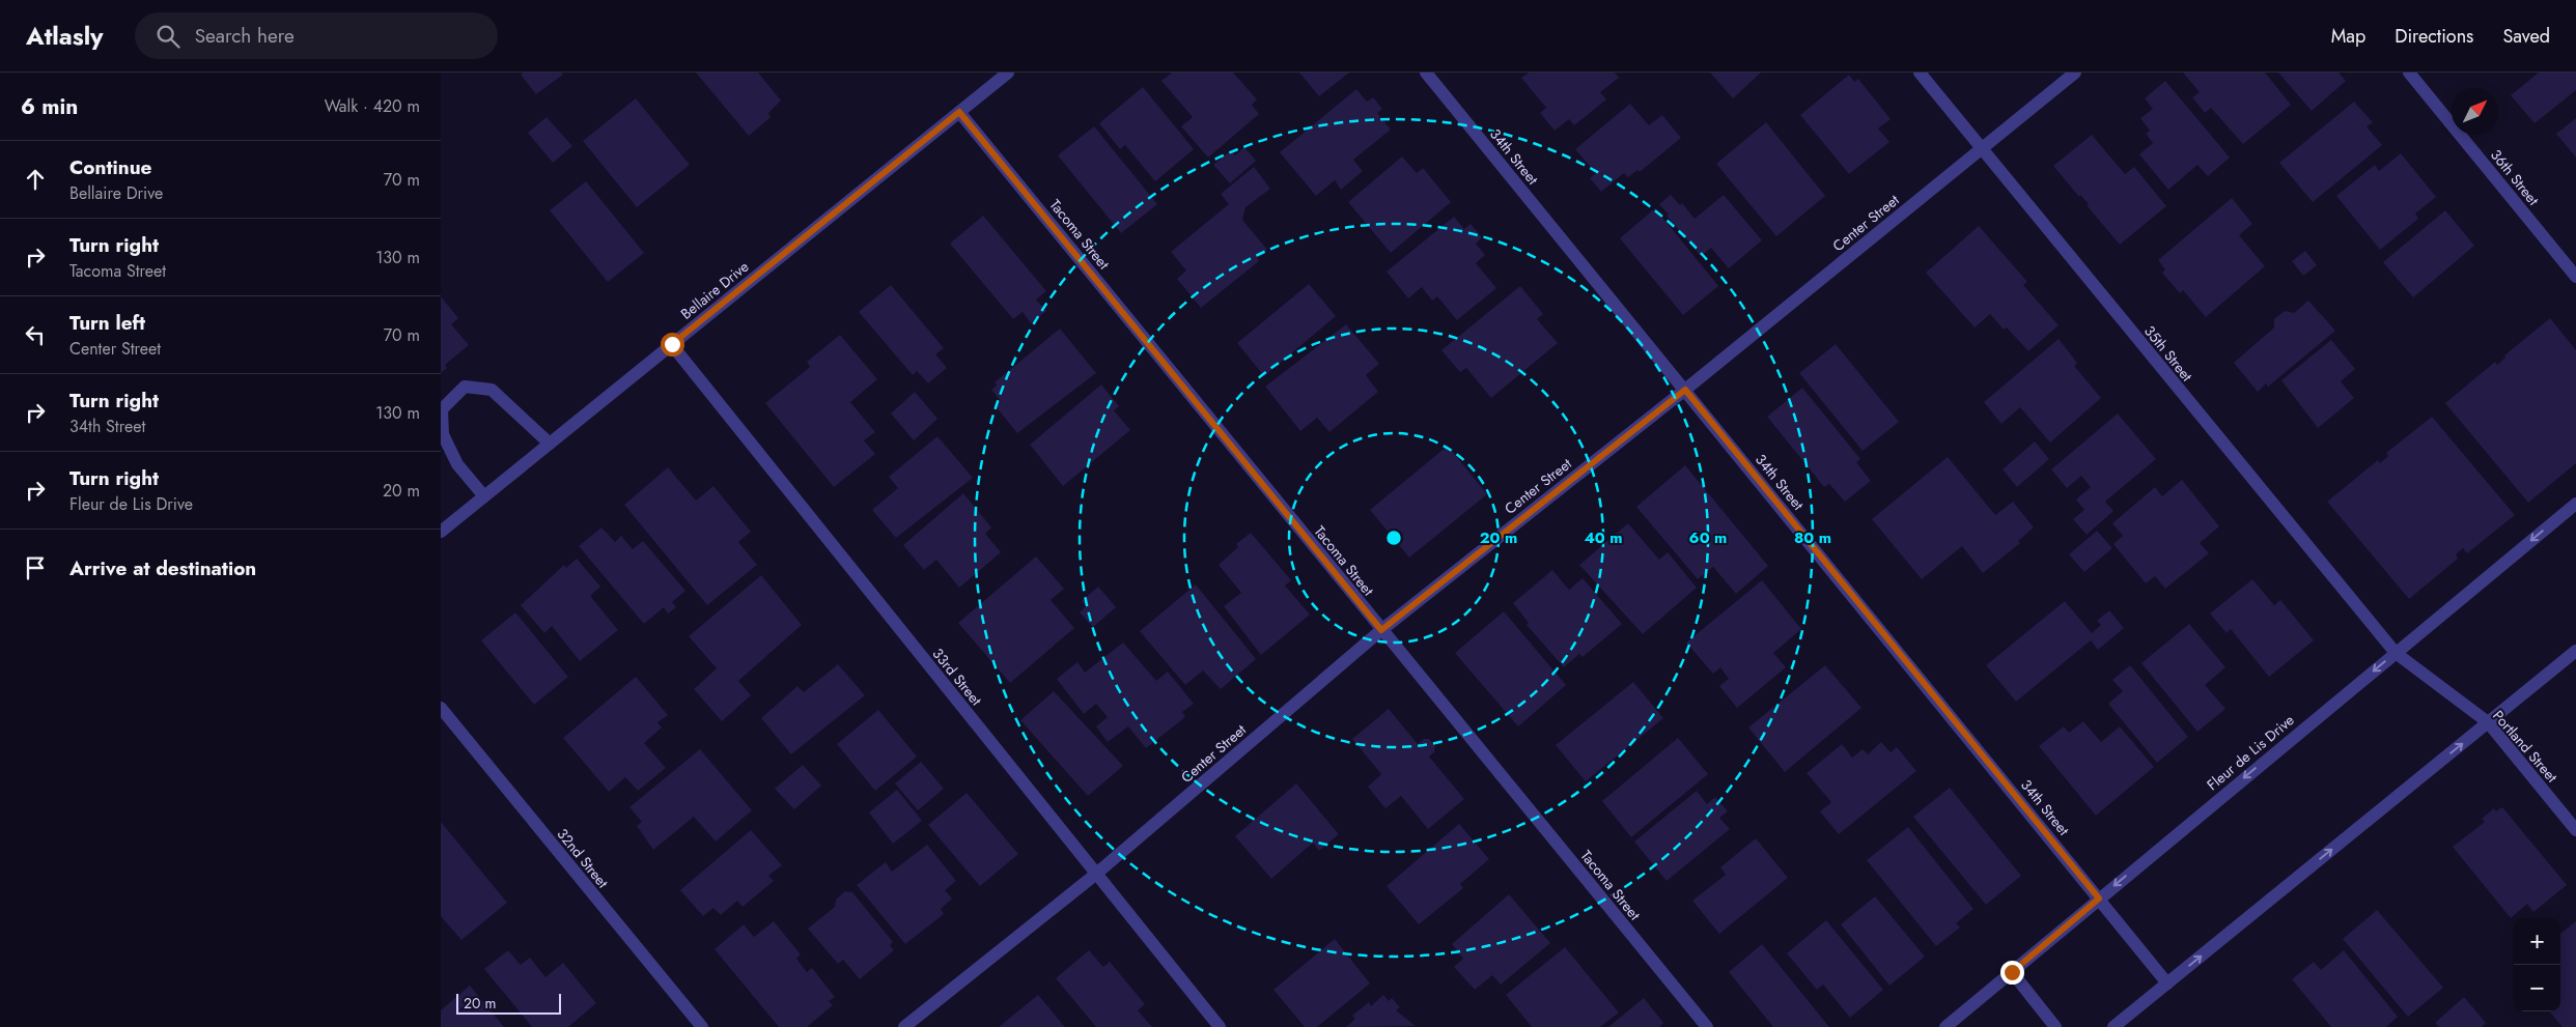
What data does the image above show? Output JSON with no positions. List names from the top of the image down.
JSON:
{
  "streets": {
    "street": [
      "34th Street",
      "36th Street",
      "Center Street",
      "Tacoma Street",
      "Bellaire Drive",
      "35th Street",
      "33rd Street",
      "Portland Street",
      "Fleur de Lis Drive",
      "32nd Street"
    ]
  },
  "crossings": [
    ["34th Street", "Center Street"],
    ["34th Street", "Fleur de Lis Drive"],
    ["Center Street", "Tacoma Street"],
    ["Center Street", "35th Street"],
    ["Center Street", "33rd Street"],
    ["Tacoma Street", "Bellaire Drive"],
    ["Bellaire Drive", "33rd Street"],
    ["35th Street", "Portland Street"],
    ["35th Street", "Fleur de Lis Drive"],
    ["Portland Street", "Fleur de Lis Drive"]
  ],
  "scale_bar": "20 m",
  "north": "top right",
  "page": {
    "header": "Atlasly",
    "search": "Search here",
    "nav": ["Map", "Directions", "Saved"],
    "heading": ["6 min", "Walk · 420 m"],
    "list": [
      ["Continue", "Bellaire Drive", "70 m"],
      ["Turn right", "Tacoma Street", "130 m"],
      ["Turn left", "Center Street", "70 m"],
      ["Turn right", "34th Street", "130 m"],
      ["Turn right", "Fleur de Lis Drive", "20 m"],
      "Arrive at destination"
    ],
    "map_buttons": ["+", "−"],
    "scale": "20 m"
  },
  "rings": [
    "20 m",
    "40 m",
    "60 m",
    "80 m"
  ]
}
